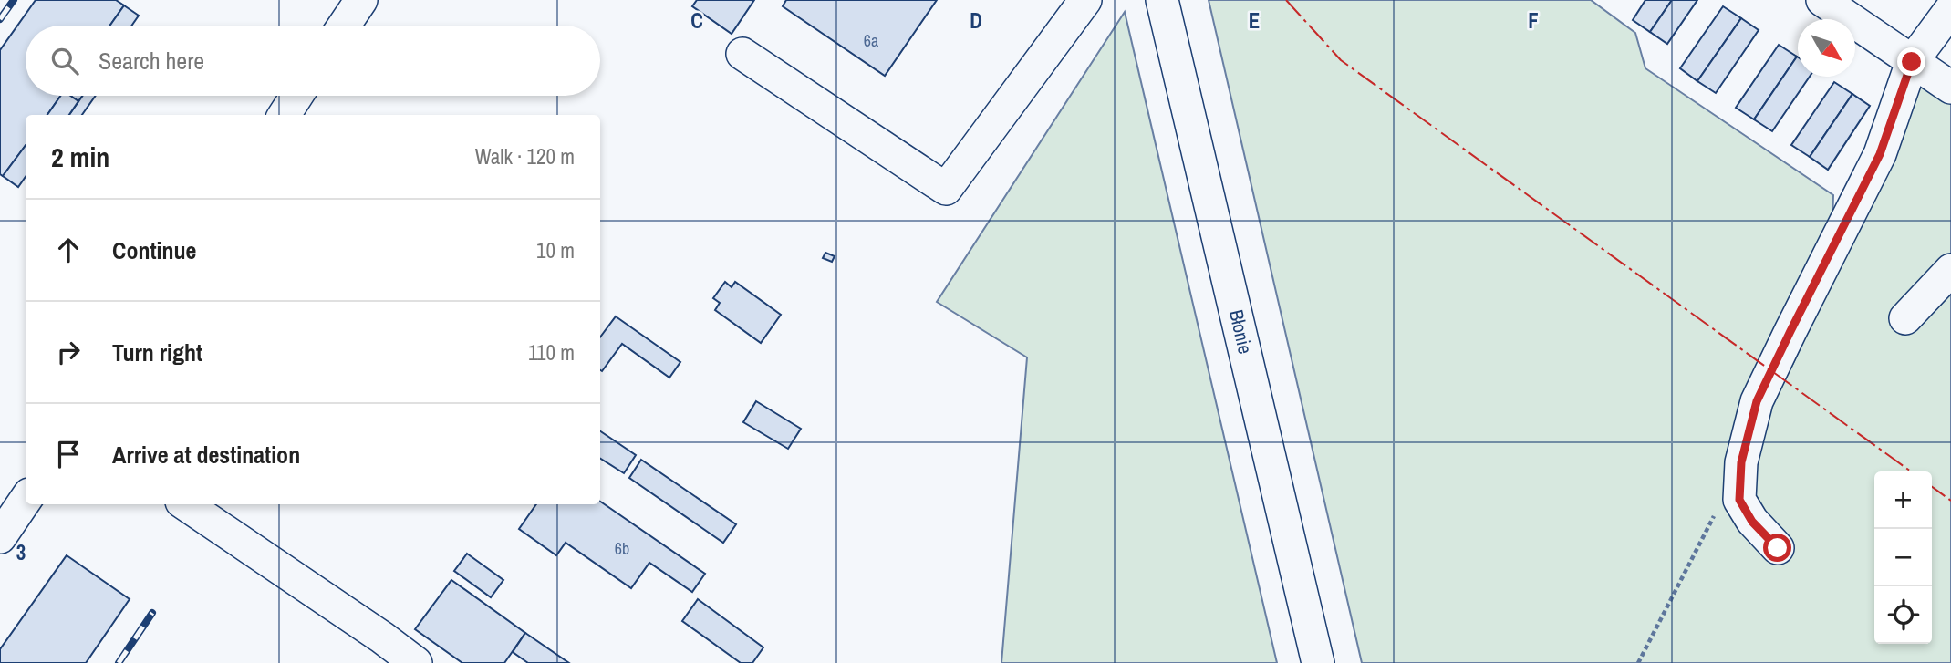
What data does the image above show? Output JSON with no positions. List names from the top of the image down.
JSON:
{
  "streets": {
    "street": ["Błonie"]
  },
  "house_numbers": ["6a", "6b"],
  "north": "bottom right",
  "page": {
    "search": "Search here",
    "heading": ["2 min", "Walk · 120 m"],
    "list": [
      ["Continue", "10 m"],
      ["Turn right", "110 m"],
      "Arrive at destination"
    ],
    "map_buttons": ["+", "−"]
  },
  "grid": {
    "columns": [
      "C",
      "D",
      "E",
      "F"
    ],
    "rows": ["3"]
  }
}
